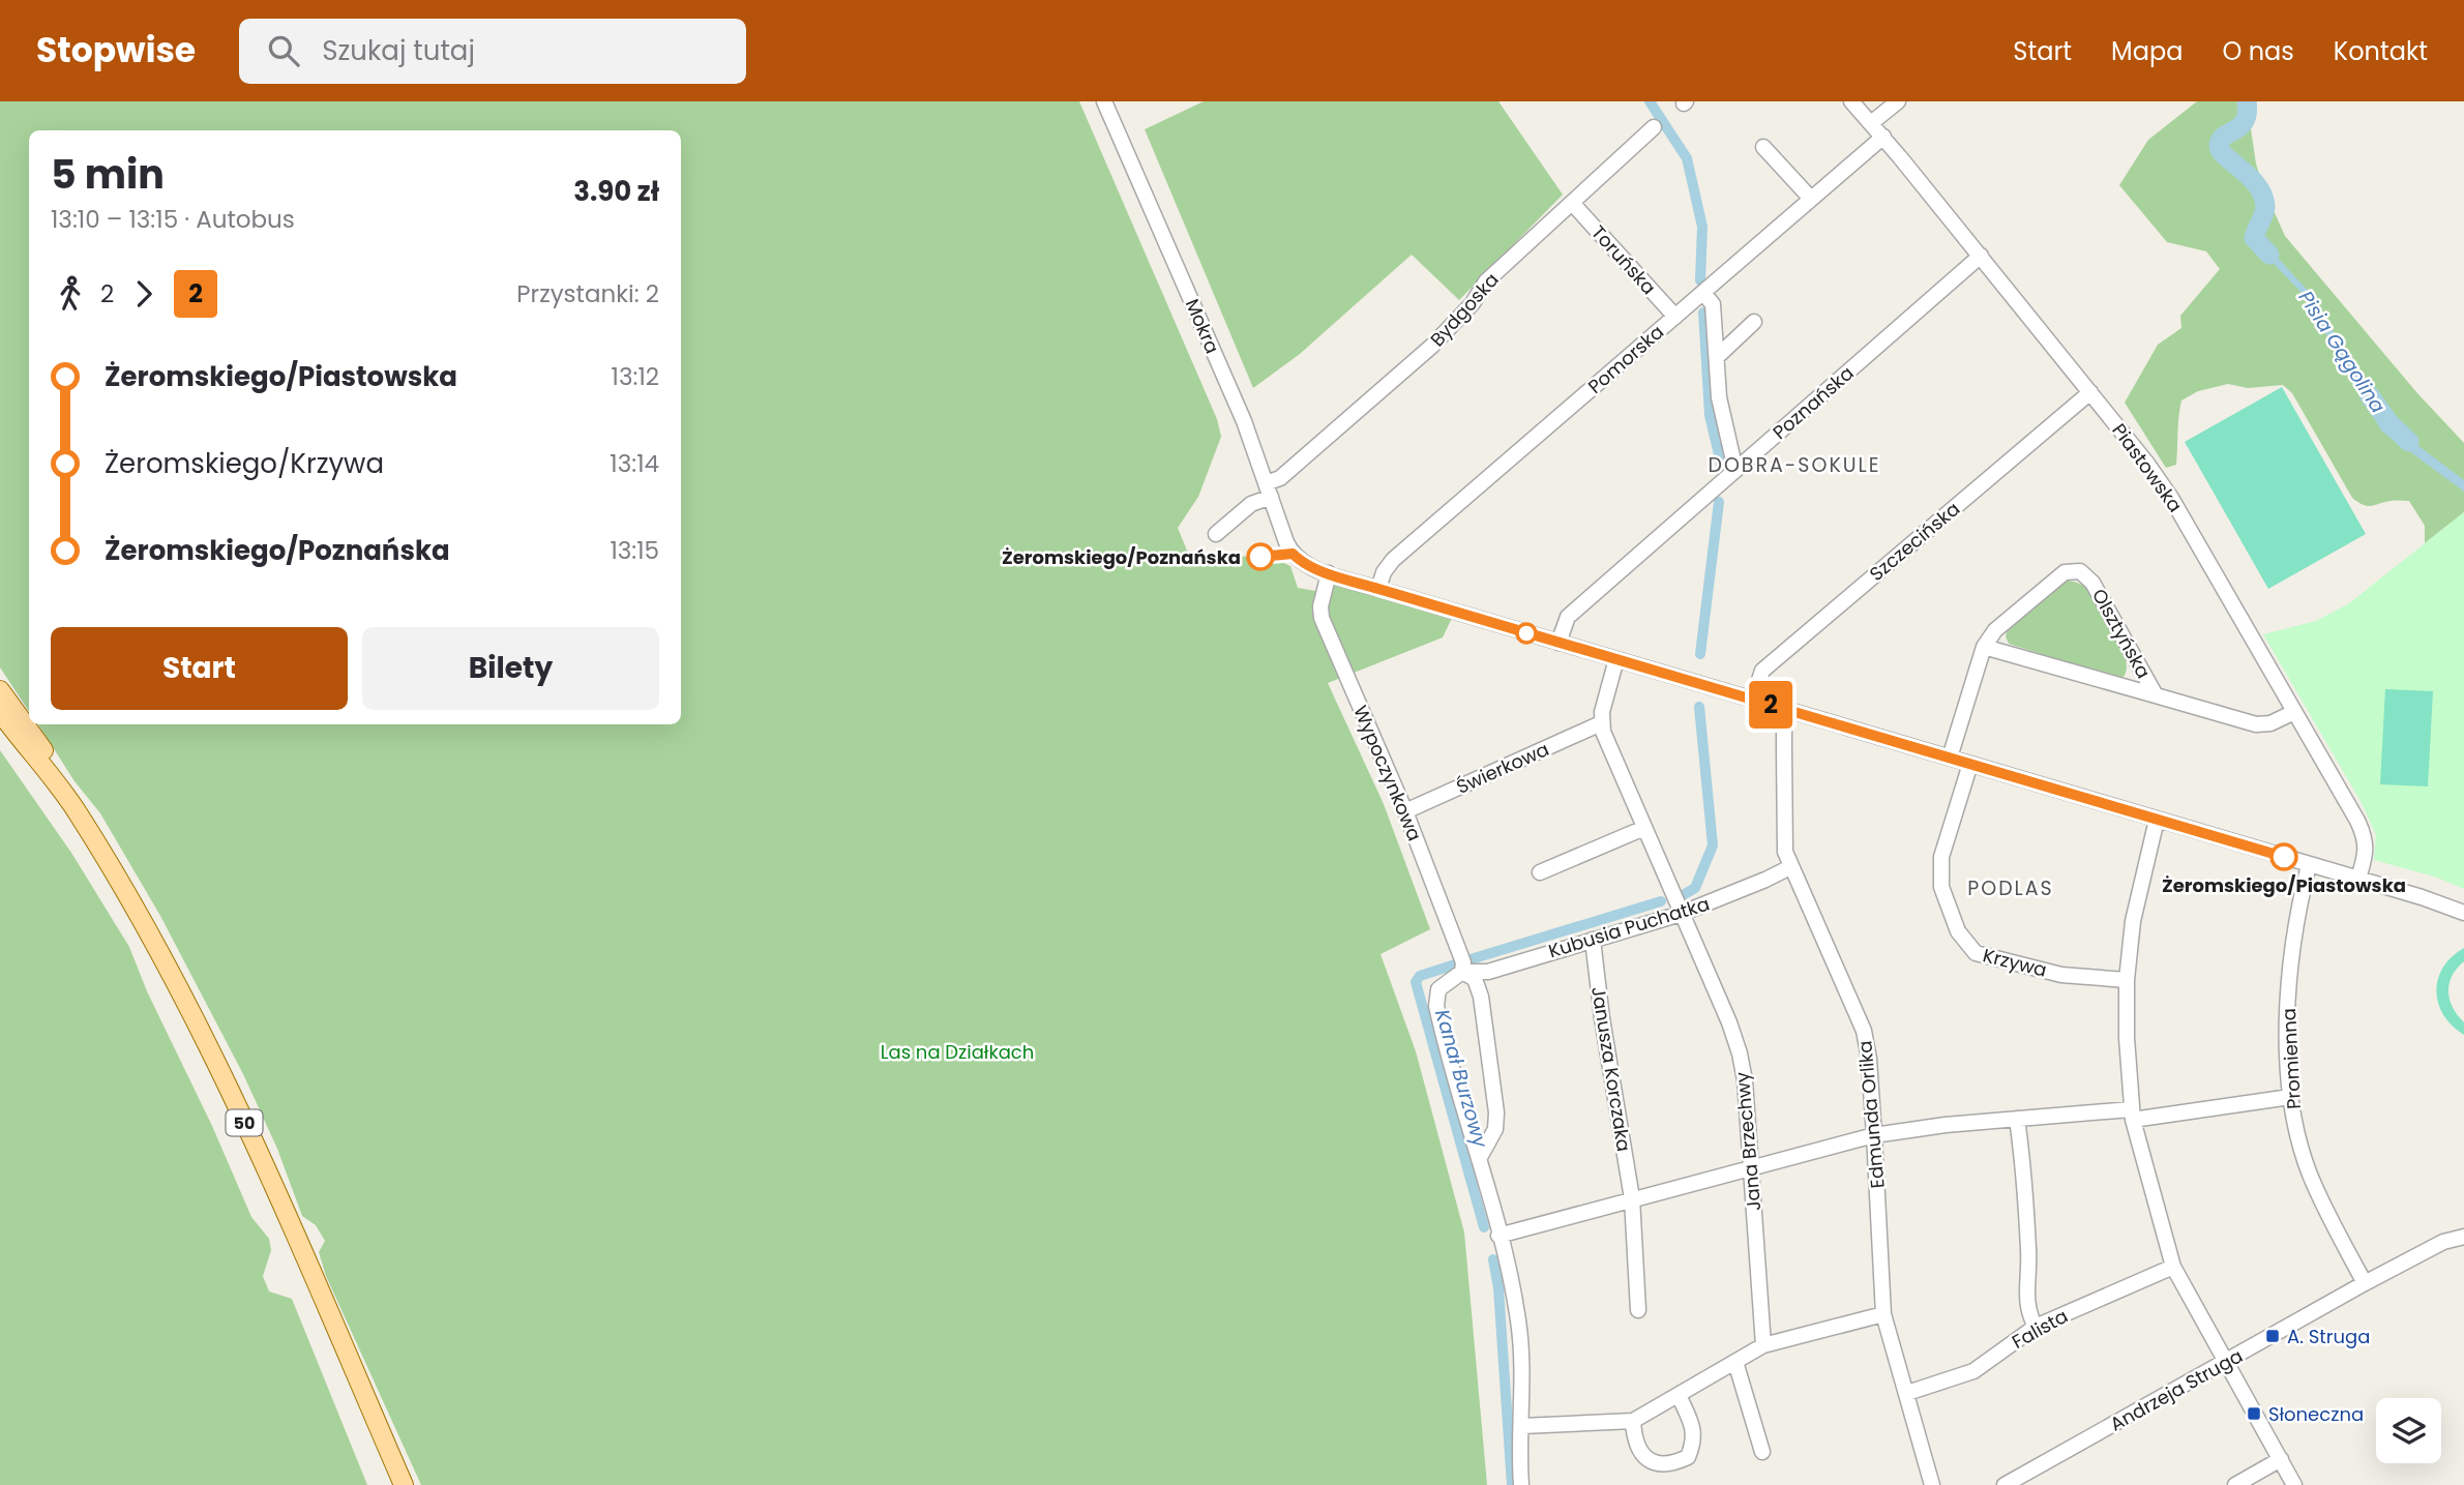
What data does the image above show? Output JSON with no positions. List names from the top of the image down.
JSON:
{
  "streets": {
    "main road": ["50"],
    "street": [
      "Toruńska",
      "Bydgoska",
      "Mokra",
      "Pomorska",
      "Poznańska",
      "Piastowska",
      "Szczecińska",
      "Olsztyńska",
      "Świerkowa",
      "Wypoczynkowa",
      "Kubusia Puchatka",
      "Krzywa",
      "Promienna",
      "Janusza Korczaka",
      "Edmunda Orlika",
      "Jana Brzechwy",
      "Falista",
      "Andrzeja Struga"
    ]
  },
  "crossings": [
    ["Toruńska", "Bydgoska"],
    ["Toruńska", "Pomorska"],
    ["Bydgoska", "Mokra"],
    ["Mokra", "Wypoczynkowa"],
    ["Pomorska", "Piastowska"],
    ["Poznańska", "Piastowska"],
    ["Piastowska", "Szczecińska"],
    ["Piastowska", "Olsztyńska"],
    ["Świerkowa", "Wypoczynkowa"],
    ["Świerkowa", "Jana Brzechwy"],
    ["Wypoczynkowa", "Kubusia Puchatka"],
    ["Kubusia Puchatka", "Janusza Korczaka"],
    ["Kubusia Puchatka", "Edmunda Orlika"],
    ["Kubusia Puchatka", "Jana Brzechwy"],
    ["Promienna", "Andrzeja Struga"],
    ["Edmunda Orlika", "Falista"]
  ],
  "districts": ["DOBRA-SOKULE", "PODLAS"],
  "water": ["Pisia Gągolina", "Kanał Burzowy"],
  "parks": ["Las na Działkach"],
  "places": {
    "other": ["Żeromskiego/Poznańska", "Żeromskiego/Piastowska"],
    "transit": ["A. Struga", "Słoneczna"]
  },
  "lines": ["bus line 2"],
  "page": {
    "header": "Stopwise",
    "search": "Szukaj tutaj",
    "nav": [
      "Start",
      "Mapa",
      "O nas",
      "Kontakt"
    ],
    "on_map": "2",
    "heading": ["5 min", "13:10 – 13:15 · Autobus", "3.90 zł"],
    "legs": ["2", "2", "Przystanki: 2"],
    "list": [
      {
        "name": "Żeromskiego/Piastowska",
        "value": "13:12"
      },
      {
        "name": "Żeromskiego/Krzywa",
        "value": "13:14"
      },
      {
        "name": "Żeromskiego/Poznańska",
        "value": "13:15"
      }
    ],
    "buttons": ["Start", "Bilety"]
  }
}
